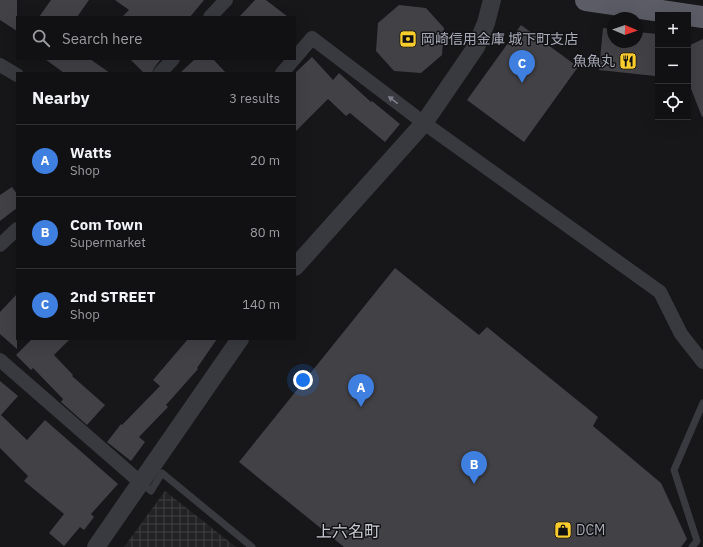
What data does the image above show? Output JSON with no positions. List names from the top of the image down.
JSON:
{
  "districts": ["上六名町"],
  "places": {
    "bank": ["岡崎信用金庫 城下町支店"],
    "restaurant": ["魚魚丸"],
    "shop": ["DCM"]
  },
  "north": "right",
  "page": {
    "map_buttons": ["+", "−"],
    "search": "Search here",
    "pins": ["C", "A", "B"],
    "heading": ["Nearby", "3 results"],
    "list": [
      {
        "mark": "A",
        "name": "Watts",
        "note": "Shop",
        "value": "20 m"
      },
      {
        "mark": "B",
        "name": "Com Town",
        "note": "Supermarket",
        "value": "80 m"
      },
      {
        "mark": "C",
        "name": "2nd STREET",
        "note": "Shop",
        "value": "140 m"
      }
    ]
  }
}
